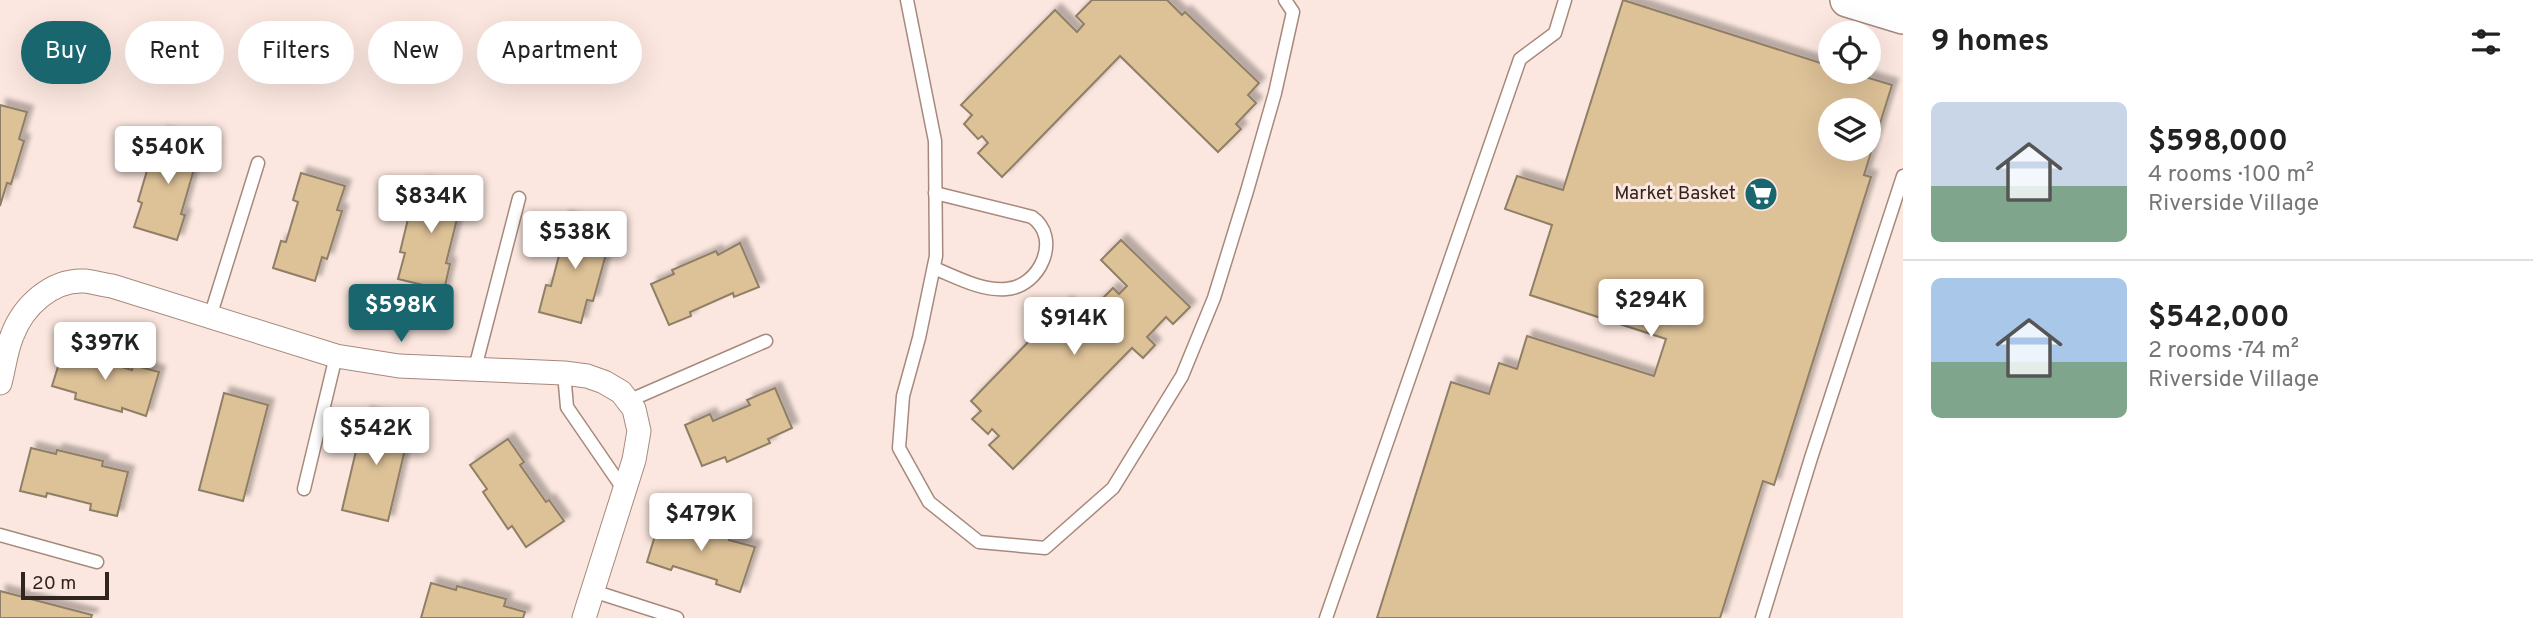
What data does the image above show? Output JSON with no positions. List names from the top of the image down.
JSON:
{
  "places": {
    "supermarket": ["Market Basket"]
  },
  "scale_bar": "20 m",
  "page": {
    "heading": "9 homes",
    "chip": [
      "Buy",
      "Rent",
      "Filters",
      "New",
      "Apartment"
    ],
    "list": [
      {
        "name": "$598,000",
        "note": "4 rooms · 100 m² · Riverside Village"
      },
      {
        "name": "$542,000",
        "note": "2 rooms · 74 m² · Riverside Village"
      }
    ],
    "price": [
      "$540K",
      "$834K",
      "$538K",
      "$294K",
      "$598K",
      "$914K",
      "$397K",
      "$542K",
      "$479K"
    ],
    "scale": "20 m"
  }
}
